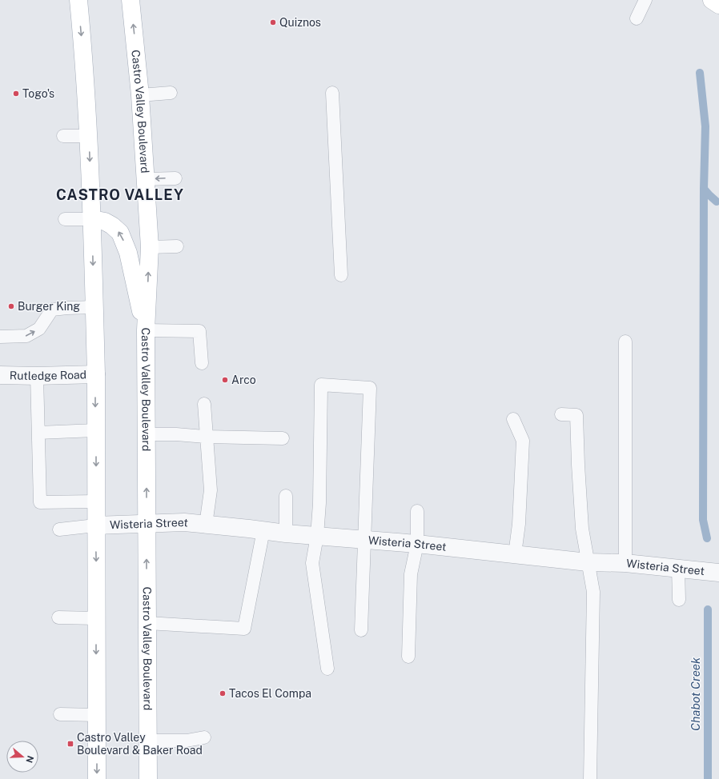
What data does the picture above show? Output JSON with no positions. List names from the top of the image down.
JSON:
{
  "streets": {
    "main road": ["Castro Valley Boulevard"],
    "street": ["Rutledge Road", "Wisteria Street"]
  },
  "crossings": [
    ["Castro Valley Boulevard", "Wisteria Street"]
  ],
  "districts": ["CASTRO VALLEY"],
  "water": ["Chabot Creek"],
  "places": {
    "other": [
      "Quiznos",
      "Togo's",
      "Burger King",
      "Arco",
      "Tacos El Compa"
    ],
    "transit": ["Castro Valley Boulevard & Baker Road"]
  },
  "north": "right"
}
